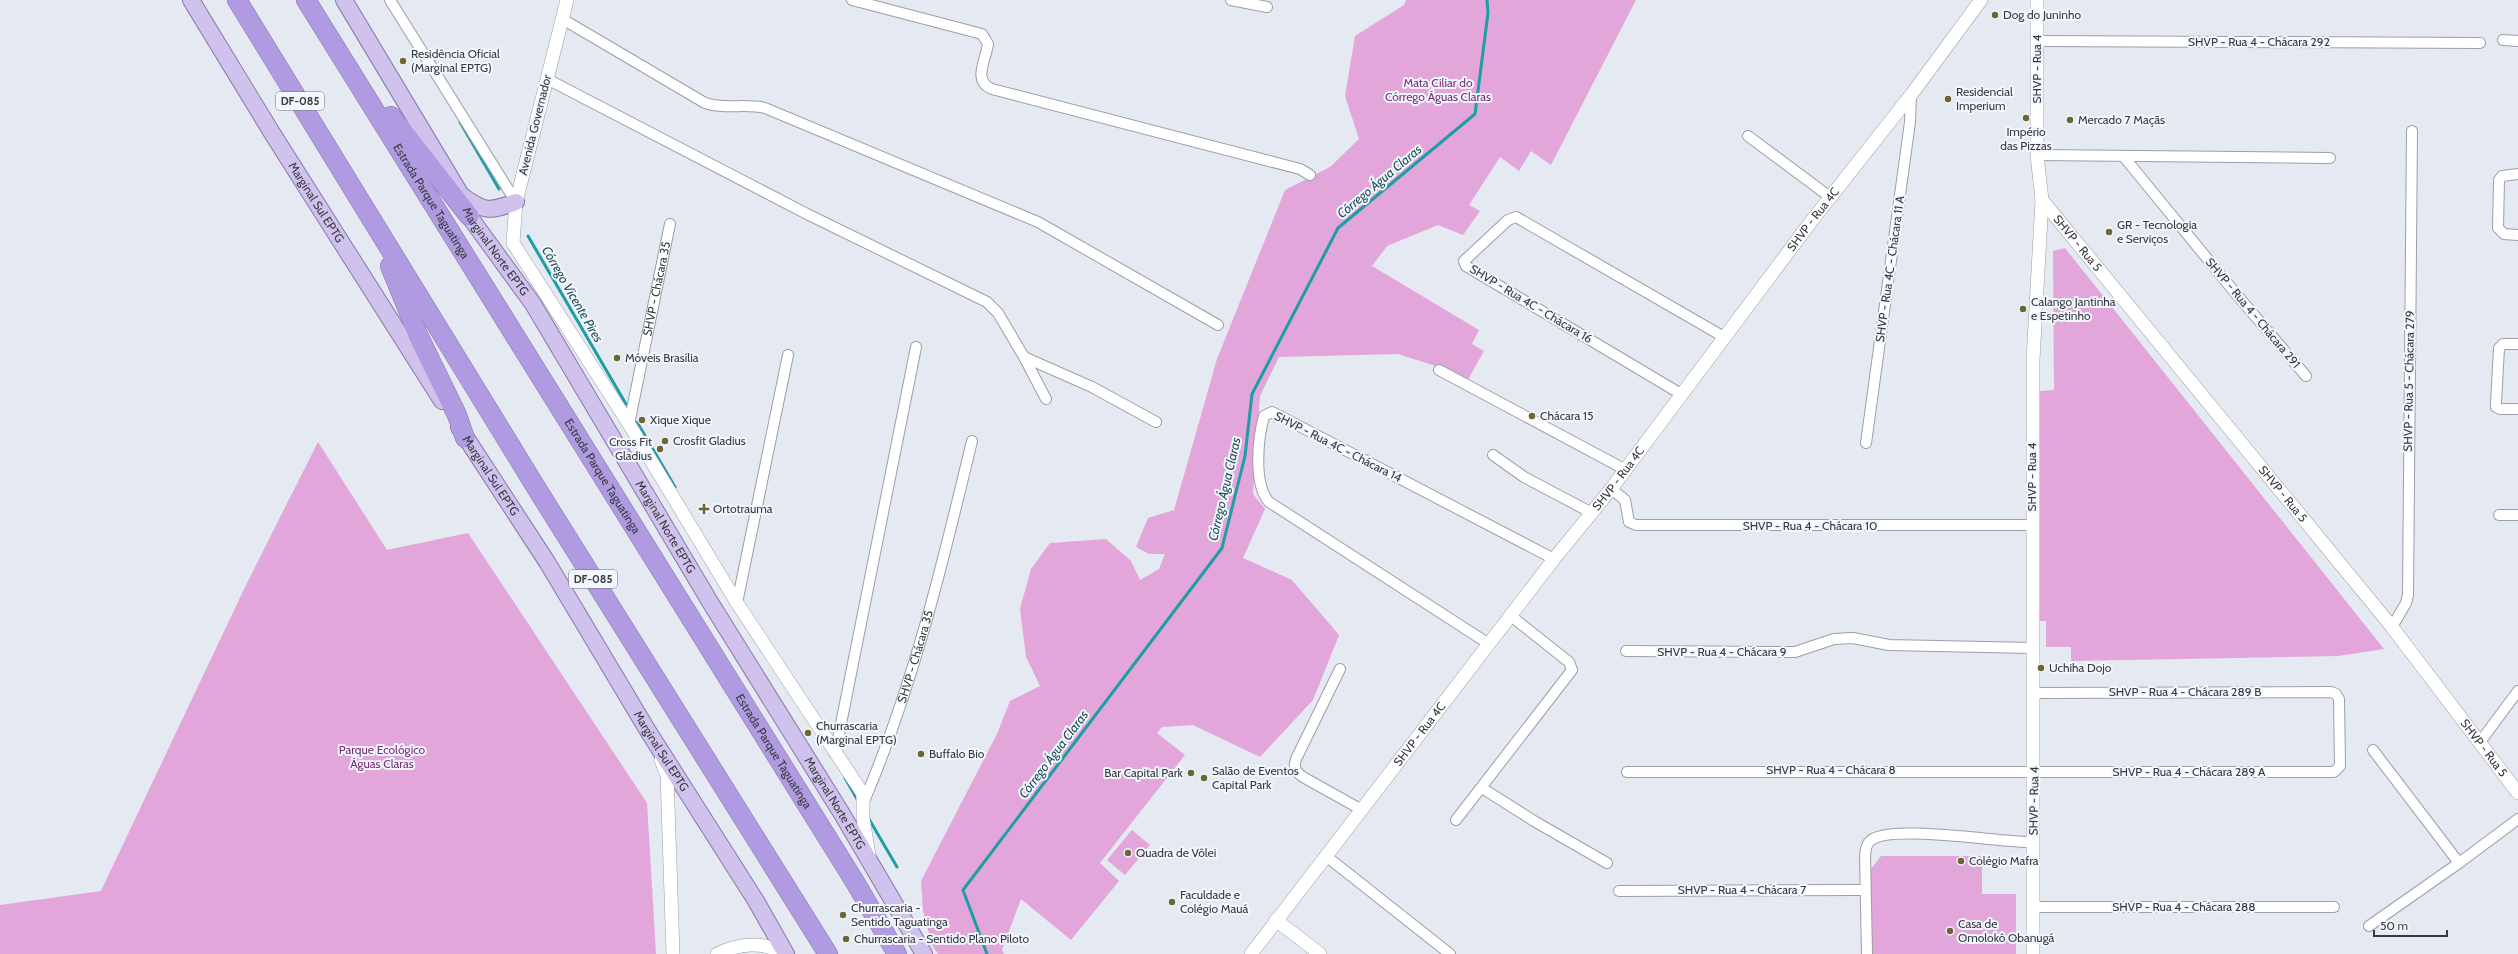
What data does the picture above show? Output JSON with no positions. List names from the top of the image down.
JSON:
{
  "streets": {
    "highway": ["DF-085", "Estrada Parque Taguatinga"],
    "main road": ["Marginal Sul EPTG", "Marginal Norte EPTG"],
    "street": [
      "SHVP - Rua 4 - Chácara 292",
      "SHVP - Rua 4",
      "Avenida Governador",
      "SHVP - Rua 4C",
      "SHVP - Rua 5",
      "SHVP - Rua 4C - Chácara 11 A",
      "SHVP - Chácara 35",
      "SHVP - Rua 4C - Chácara 16",
      "SHVP - Rua 4 - Chácara 291",
      "SHVP - Rua 5 - Chácara 279",
      "SHVP - Rua 4C - Chácara 14",
      "SHVP - Rua 4 - Chácara 10",
      "SHVP - Rua 4 - Chácara 9",
      "SHVP - Rua 4 - Chácara 289 B",
      "SHVP - Rua 4 - Chácara 8",
      "SHVP - Rua 4 - Chácara 289 A",
      "SHVP - Rua 4 - Chácara 7",
      "SHVP - Rua 4 - Chácara 288"
    ]
  },
  "crossings": [
    ["SHVP - Rua 4 - Chácara 292", "SHVP - Rua 4"],
    ["SHVP - Rua 4", "SHVP - Rua 5"],
    ["SHVP - Rua 4", "SHVP - Rua 4 - Chácara 10"],
    ["SHVP - Rua 4", "SHVP - Rua 4 - Chácara 9"],
    ["SHVP - Rua 4", "SHVP - Rua 4 - Chácara 289 B"],
    ["SHVP - Rua 4", "SHVP - Rua 4 - Chácara 8"],
    ["SHVP - Rua 4", "SHVP - Rua 4 - Chácara 289 A"],
    ["SHVP - Rua 4", "SHVP - Rua 4 - Chácara 288"],
    ["Avenida Governador", "SHVP - Chácara 35"],
    ["SHVP - Rua 4C", "SHVP - Rua 4C - Chácara 11 A"],
    ["SHVP - Rua 4C", "SHVP - Rua 4C - Chácara 16"],
    ["SHVP - Rua 4C", "SHVP - Rua 4C - Chácara 14"],
    ["SHVP - Rua 4C", "SHVP - Rua 4 - Chácara 10"],
    ["SHVP - Rua 5", "SHVP - Rua 5 - Chácara 279"],
    ["Marginal Norte EPTG", "SHVP - Chácara 35"],
    ["SHVP - Rua 4 - Chácara 289 B", "SHVP - Rua 4 - Chácara 289 A"],
    ["SHVP - Rua 4 - Chácara 8", "SHVP - Rua 4 - Chácara 289 A"]
  ],
  "water": ["Córrego Água Claras", "Córrego Vicente Pires"],
  "parks": ["Mata Ciliar do Córrego Águas Claras", "Parque Ecológico Águas Claras"],
  "places": {
    "other": [
      "Dog do Juninho",
      "Residência Oficial (Marginal EPTG)",
      "Residencial Imperium",
      "Império das Pizzas",
      "Mercado 7 Maçãs",
      "GR - Tecnologia e Serviços",
      "Calango Jantinha e Espetinho",
      "Móveis Brasília",
      "Chácara 15",
      "Xique Xique",
      "Crosfit Gladius",
      "Cross Fit Gladius",
      "Uchiha Dojo",
      "Churrascaria (Marginal EPTG)",
      "Buffalo Bio",
      "Bar Capital Park",
      "Salão de Eventos Capital Park",
      "Quadra de Vôlei",
      "Colégio Mafra",
      "Faculdade e Colégio Mauá",
      "Churrascaria - Sentido Taguatinga",
      "Casa de Omolokô Obanugá",
      "Churrascaria - Sentido Plano Piloto"
    ],
    "health": ["Ortotrauma"]
  },
  "scale_bar": "50 m"
}
